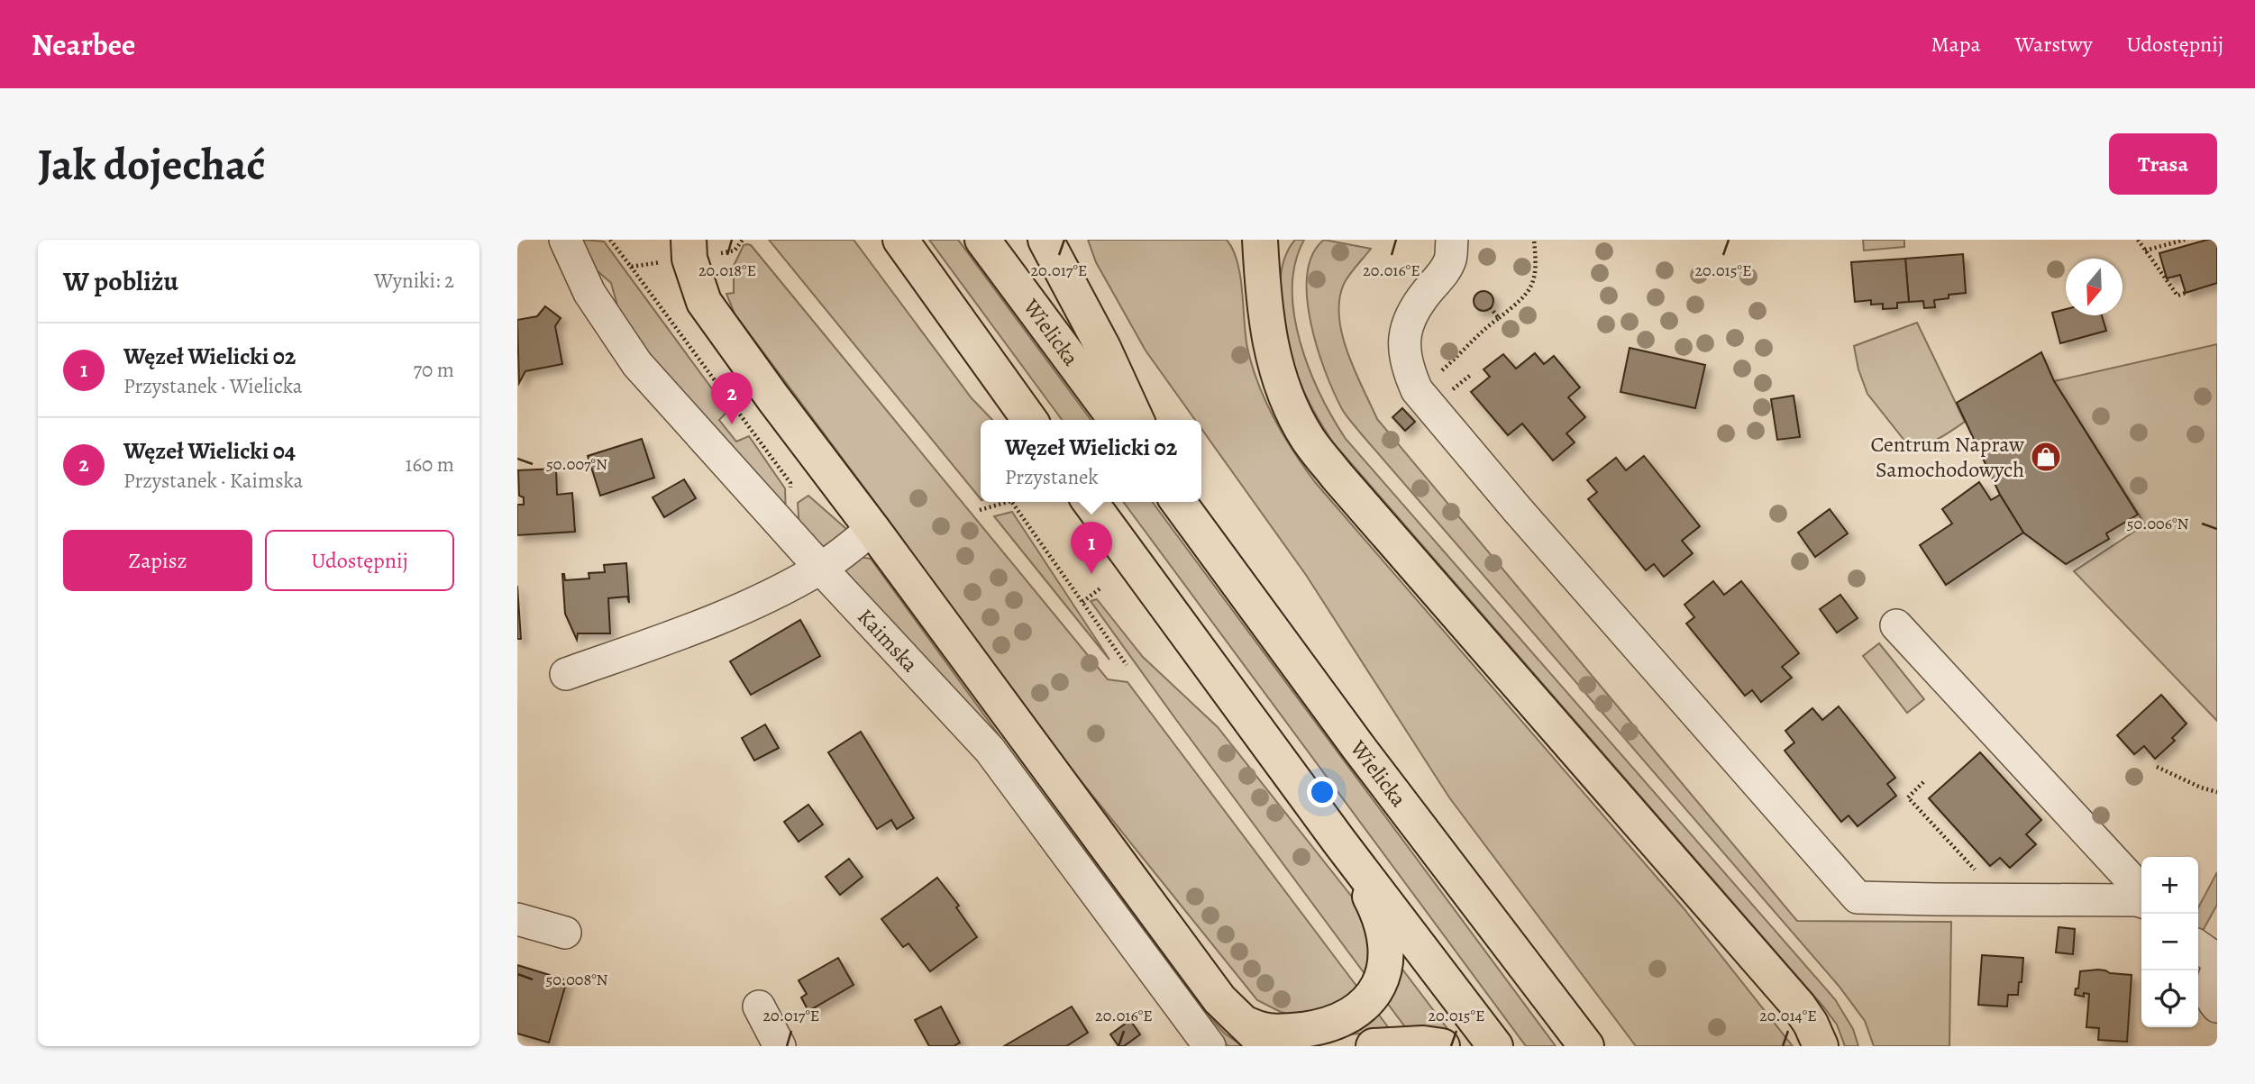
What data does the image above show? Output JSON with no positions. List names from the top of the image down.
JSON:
{
  "streets": {
    "main road": ["Wielicka"],
    "street": ["Kaimska"]
  },
  "places": {
    "shop": ["Centrum Napraw Samochodowych"]
  },
  "north": "bottom",
  "page": {
    "header": "Nearbee",
    "nav": ["Mapa", "Warstwy", "Udostępnij"],
    "buttons": [
      "Trasa",
      ["Zapisz", "Udostępnij"]
    ],
    "title": "Jak dojechać",
    "heading": ["W pobliżu", "Wyniki: 2"],
    "list": [
      {
        "mark": "1",
        "name": "Węzeł Wielicki 02",
        "note": "Przystanek · Wielicka",
        "value": "70 m"
      },
      {
        "mark": "2",
        "name": "Węzeł Wielicki 04",
        "note": "Przystanek · Kaimska",
        "value": "160 m"
      }
    ],
    "pins": ["2", "1"],
    "popup": ["Węzeł Wielicki 02", "Przystanek"],
    "map_buttons": ["+", "−"]
  },
  "coordinates": [
    "20.017°E",
    "20.016°E",
    "20.018°E",
    "20.015°E",
    "50.007°N",
    "50.006°N",
    "50.008°N",
    "20.014°E"
  ]
}
